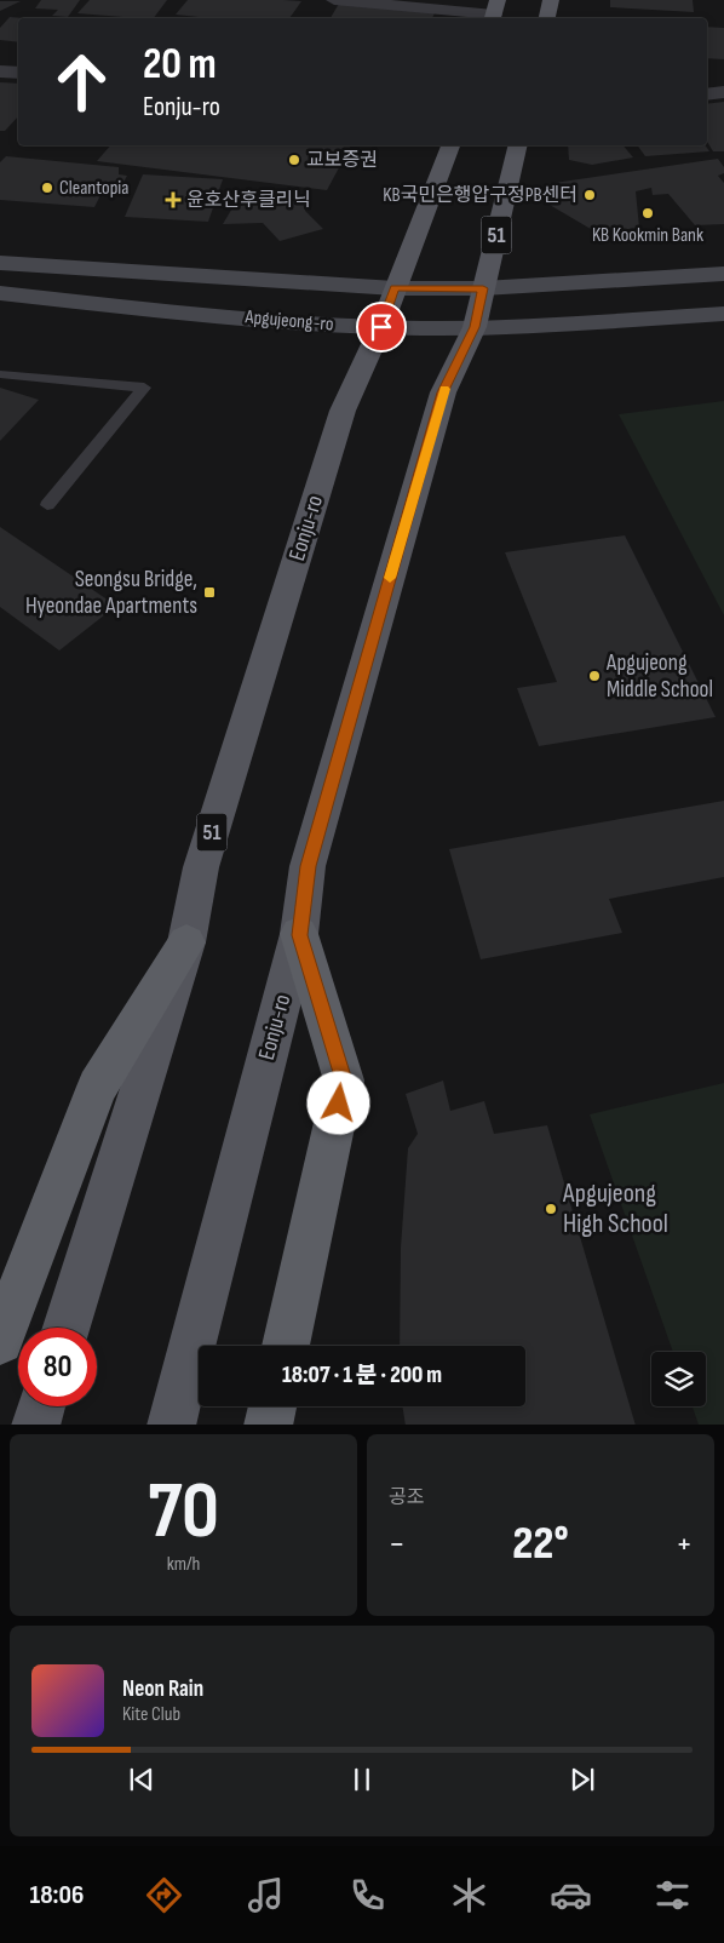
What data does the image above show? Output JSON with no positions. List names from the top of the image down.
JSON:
{
  "streets": {
    "main road": ["51", "Apgujeong-ro", "Eonju-ro"]
  },
  "crossings": [
    ["Apgujeong-ro", "Eonju-ro"]
  ],
  "places": {
    "other": [
      "교보증권",
      "Cleantopia",
      "KB국민은행압구정PB센터",
      "KB Kookmin Bank",
      "Apgujeong Middle School",
      "Apgujeong High School"
    ],
    "health": ["윤호산후클리닉"],
    "transit": ["Seongsu Bridge, Hyeondae Apartments"]
  },
  "page": {
    "turn": ["20 m", "Eonju-ro"],
    "limit": "80",
    "trip": "18:07 · 1 분 · 200 m",
    "tile": [
      ["70", "km/h"],
      "공조"
    ],
    "heat": ["−", "22°", "+"],
    "song": ["Neon Rain", "Kite Club"],
    "tabs": "18:06"
  }
}
